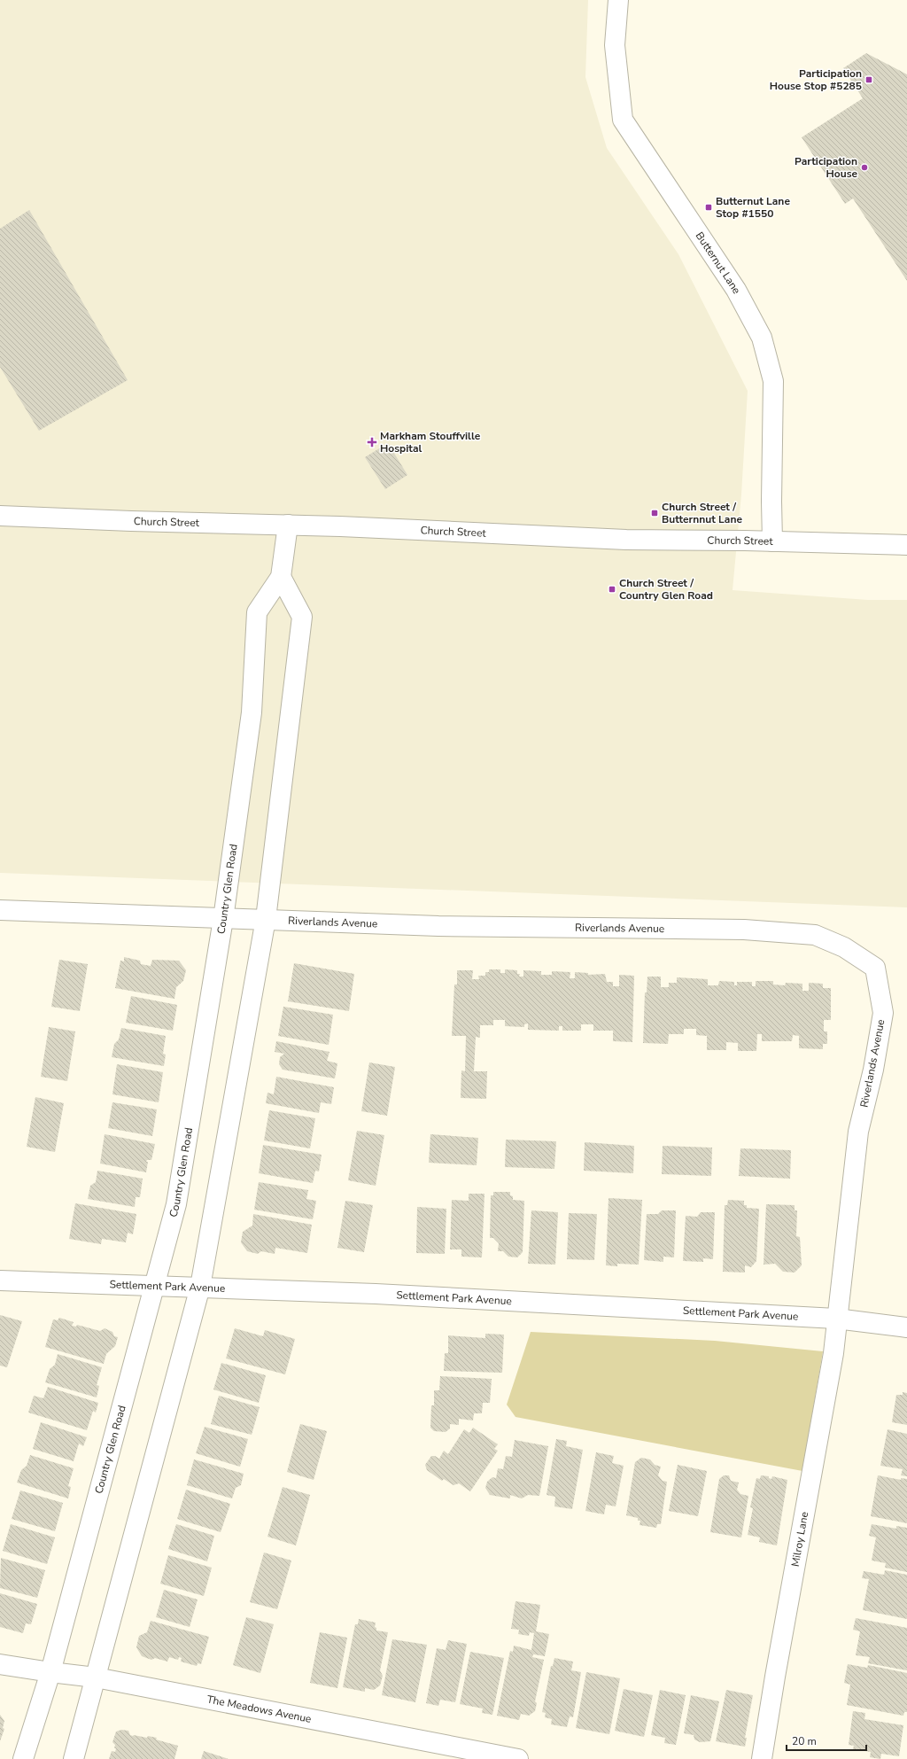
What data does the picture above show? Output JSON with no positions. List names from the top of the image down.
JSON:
{
  "streets": {
    "street": [
      "Butternut Lane",
      "Church Street",
      "Country Glen Road",
      "Riverlands Avenue",
      "Settlement Park Avenue",
      "Milroy Lane",
      "The Meadows Avenue"
    ]
  },
  "crossings": [
    ["Butternut Lane", "Church Street"],
    ["Church Street", "Country Glen Road"],
    ["Country Glen Road", "Riverlands Avenue"],
    ["Country Glen Road", "Settlement Park Avenue"],
    ["Country Glen Road", "The Meadows Avenue"],
    ["Riverlands Avenue", "Settlement Park Avenue"],
    ["Riverlands Avenue", "Milroy Lane"],
    ["Settlement Park Avenue", "Milroy Lane"]
  ],
  "places": {
    "transit": [
      "Participation House Stop #5285",
      "Butternut Lane Stop #1550",
      "Church Street / Butternnut Lane",
      "Church Street / Country Glen Road"
    ],
    "other": ["Participation House"],
    "health": ["Markham Stouffville Hospital"]
  },
  "scale_bar": "20 m"
}
